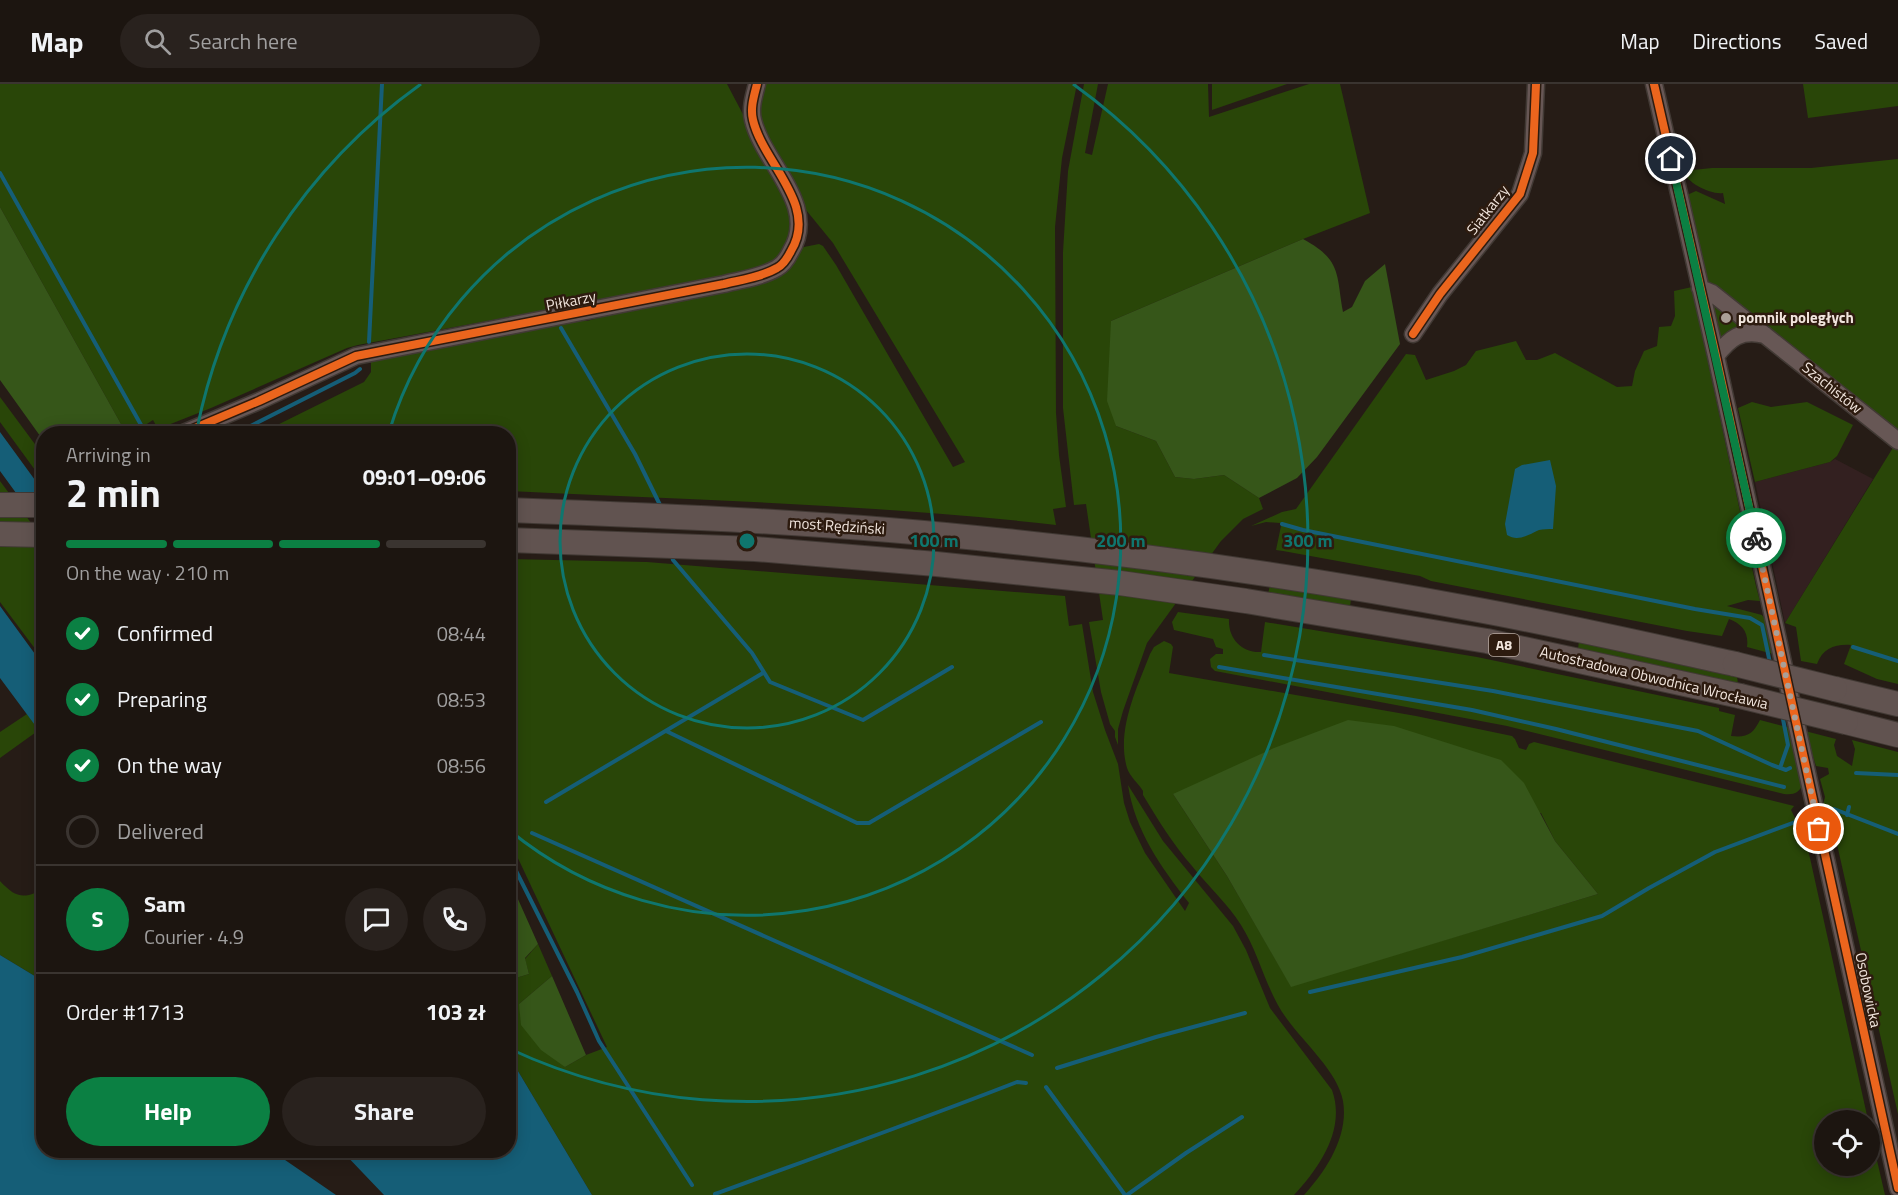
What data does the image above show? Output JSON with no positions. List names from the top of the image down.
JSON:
{
  "streets": {
    "highway": ["most Rędziński", "A8", "Autostradowa Obwodnica Wrocławia"],
    "street": [
      "Siatkarzy",
      "Piłkarzy",
      "Szachistów",
      "Osobowicka"
    ]
  },
  "crossings": [
    ["Szachistów", "Osobowicka"],
    ["most Rędziński", "Autostradowa Obwodnica Wrocławia"]
  ],
  "places": ["pomnik poległych"],
  "page": {
    "header": "Map",
    "search": "Search here",
    "nav": ["Map", "Directions", "Saved"],
    "heading": ["2 min", "Arriving in", "09:01–09:06"],
    "panel": [
      "Sam",
      "Courier · 4.9",
      "Order #1713",
      "103 zł"
    ],
    "bar": "On the way · 210 m",
    "list": [
      ["Confirmed", "08:44"],
      ["Preparing", "08:53"],
      ["On the way", "08:56"],
      "Delivered"
    ],
    "round": "S",
    "buttons": ["Help", "Share"]
  },
  "rings": ["100 m", "200 m", "300 m"]
}
